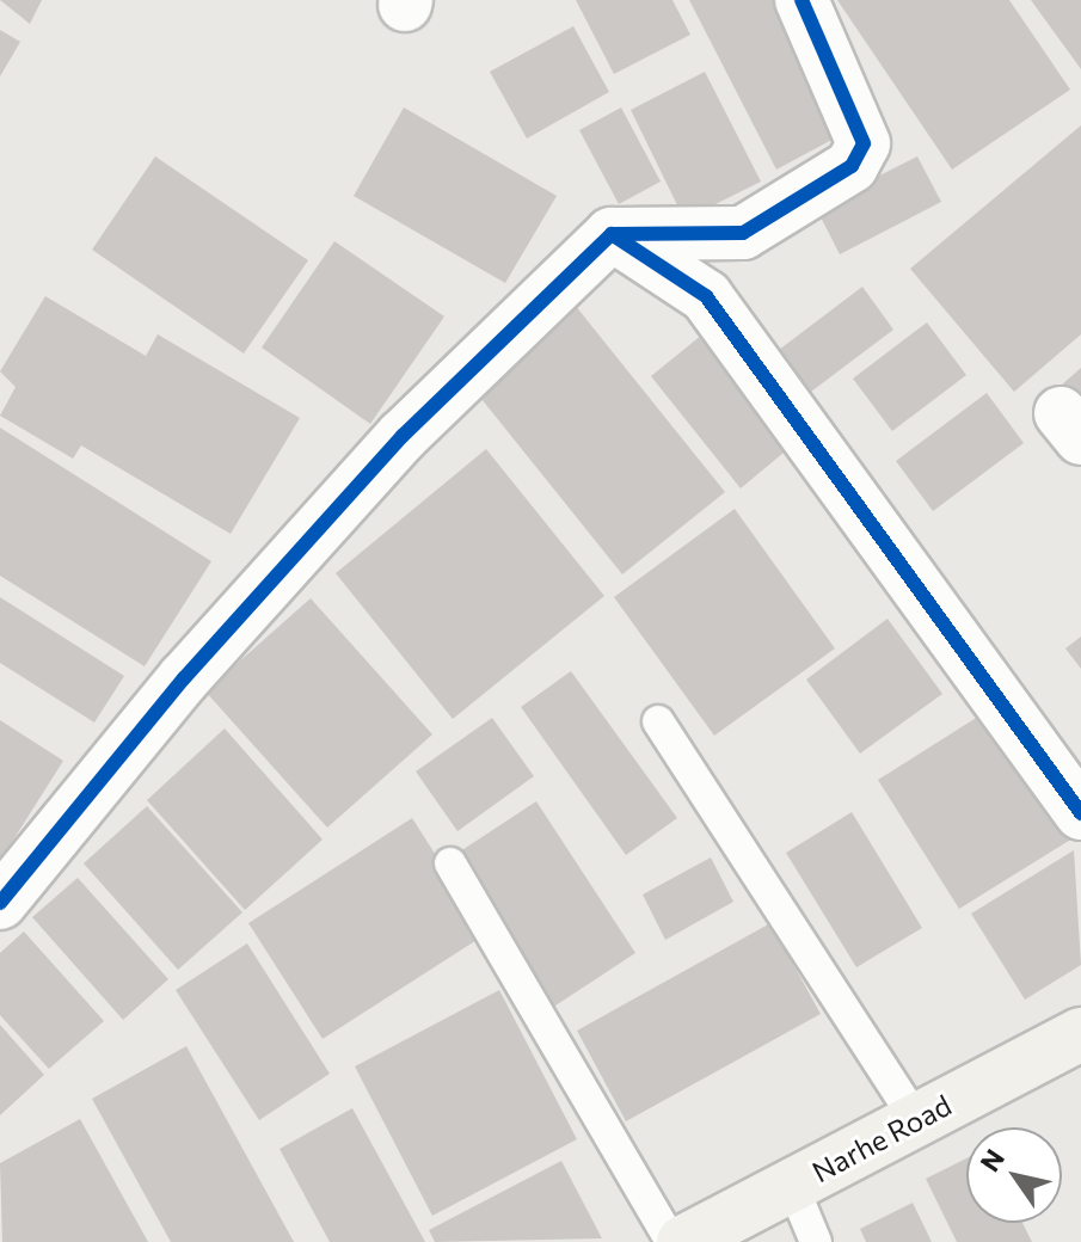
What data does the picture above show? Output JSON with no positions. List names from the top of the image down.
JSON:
{
  "streets": {
    "street": ["Narhe Road"]
  },
  "north": "top left"
}
